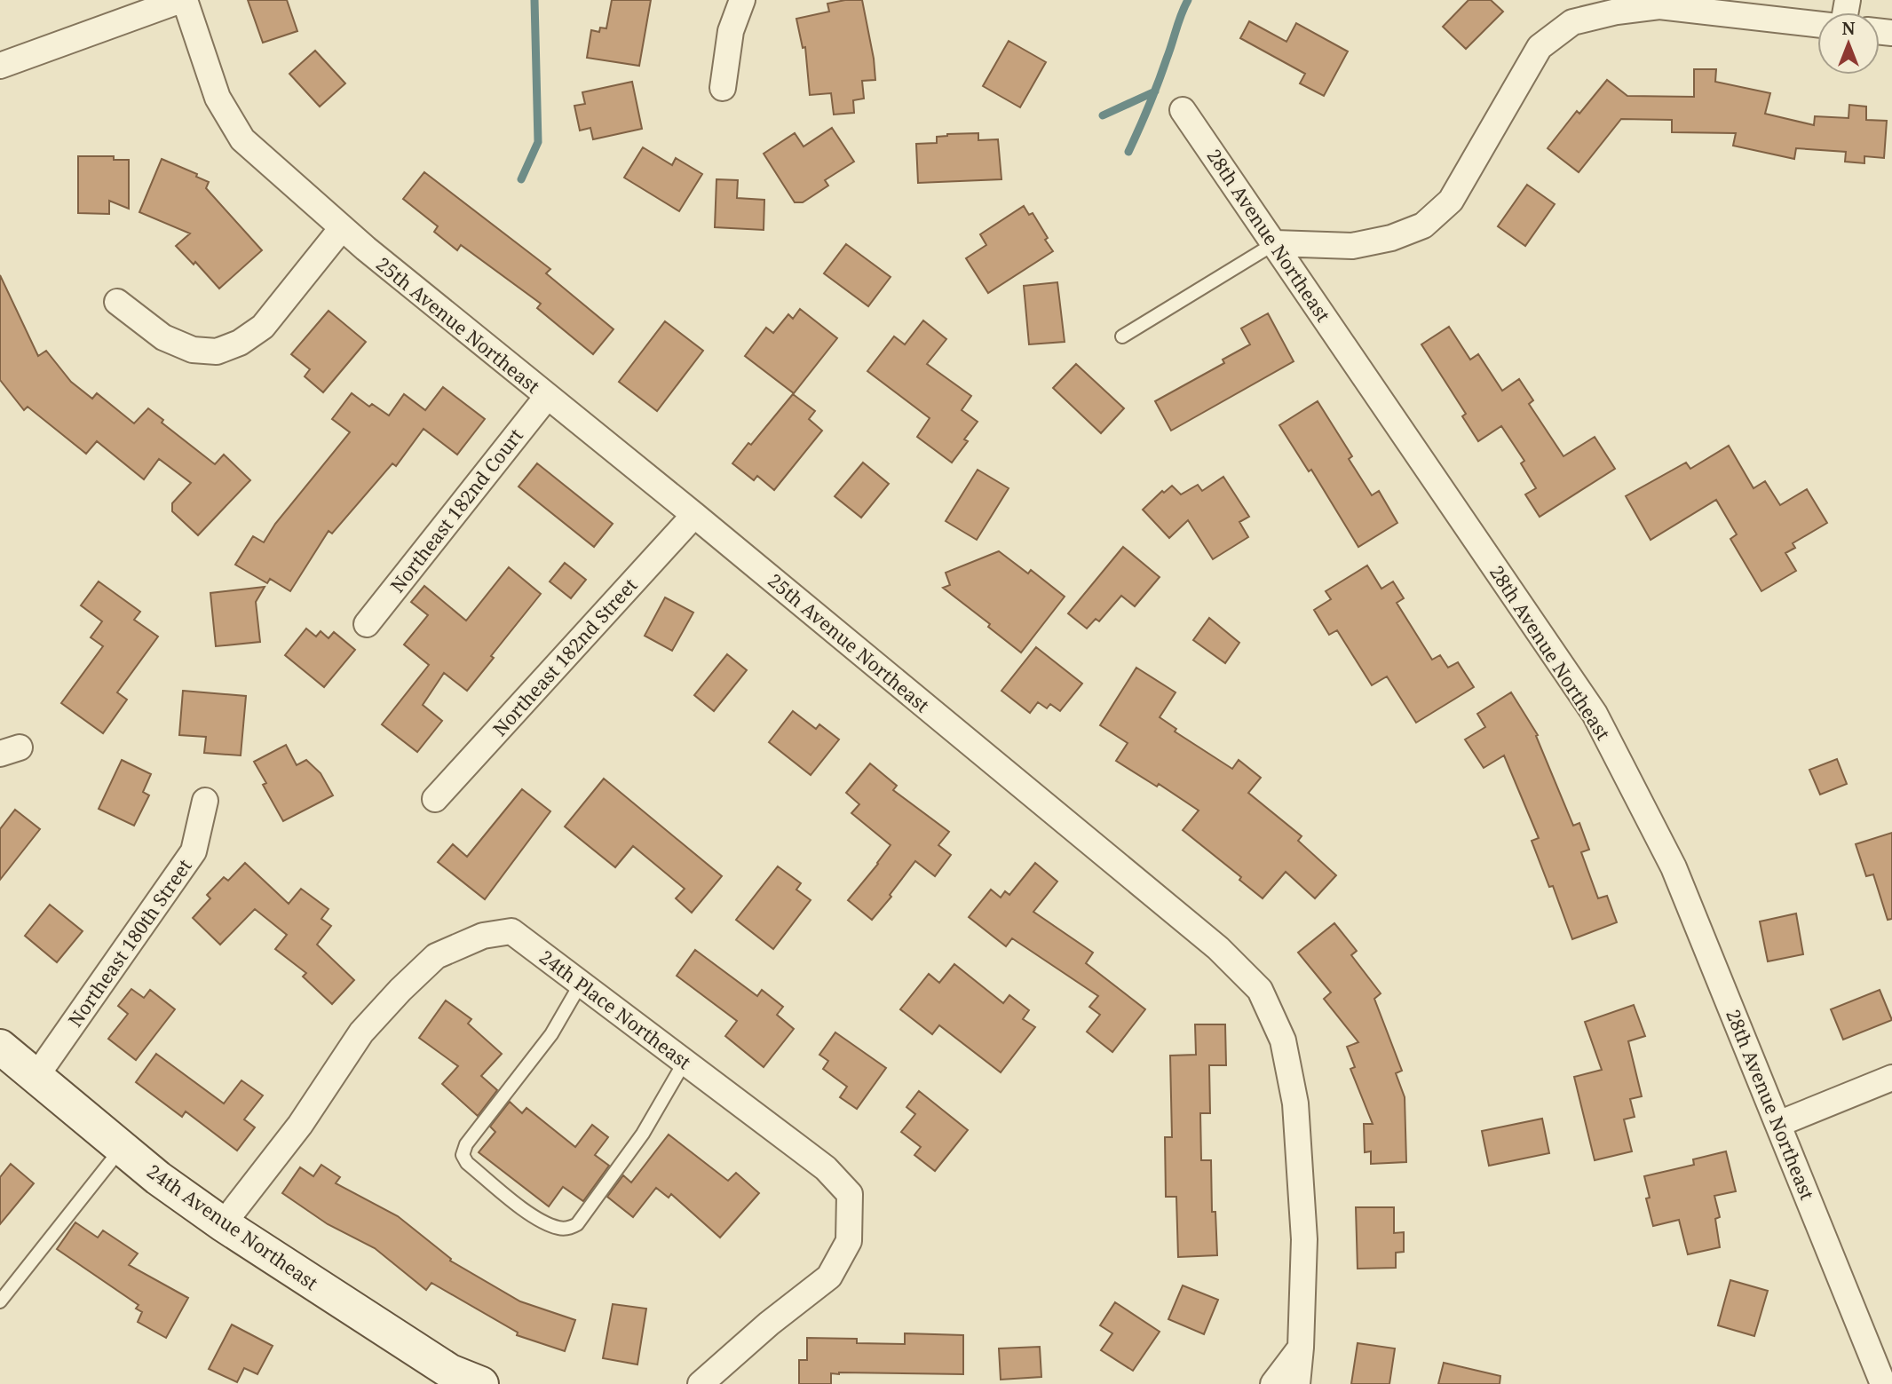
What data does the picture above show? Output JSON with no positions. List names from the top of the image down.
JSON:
{
  "streets": {
    "main road": ["24th Avenue Northeast"],
    "street": [
      "28th Avenue Northeast",
      "25th Avenue Northeast",
      "Northeast 182nd Court",
      "Northeast 182nd Street",
      "Northeast 180th Street",
      "24th Place Northeast"
    ]
  },
  "crossings": [
    ["25th Avenue Northeast", "Northeast 182nd Court"],
    ["25th Avenue Northeast", "Northeast 182nd Street"],
    ["Northeast 180th Street", "24th Avenue Northeast"],
    ["24th Place Northeast", "24th Avenue Northeast"]
  ],
  "north": "top"
}
